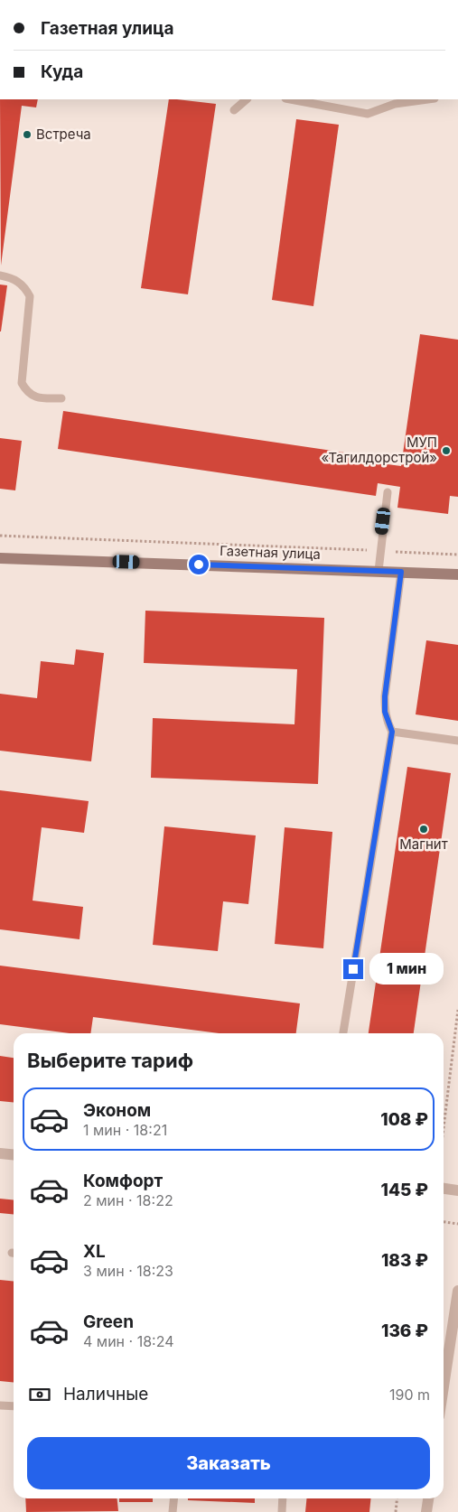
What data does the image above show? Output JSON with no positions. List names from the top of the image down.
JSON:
{
  "streets": {
    "main road": ["Газетная улица"]
  },
  "places": ["Встреча", "МУП «Тагилдорстрой»", "Магнит"],
  "page": {
    "banner": ["Газетная улица", "Куда"],
    "bubble": "1 мин",
    "heading": "Выберите тариф",
    "list": [
      {
        "name": "Эконом",
        "note": "1 мин · 18:21",
        "value": "108 ₽"
      },
      {
        "name": "Комфорт",
        "note": "2 мин · 18:22",
        "value": "145 ₽"
      },
      {
        "name": "XL",
        "note": "3 мин · 18:23",
        "value": "183 ₽"
      },
      {
        "name": "Green",
        "note": "4 мин · 18:24",
        "value": "136 ₽"
      }
    ],
    "pay": ["Наличные", "190 m"],
    "buttons": "Заказать"
  }
}
